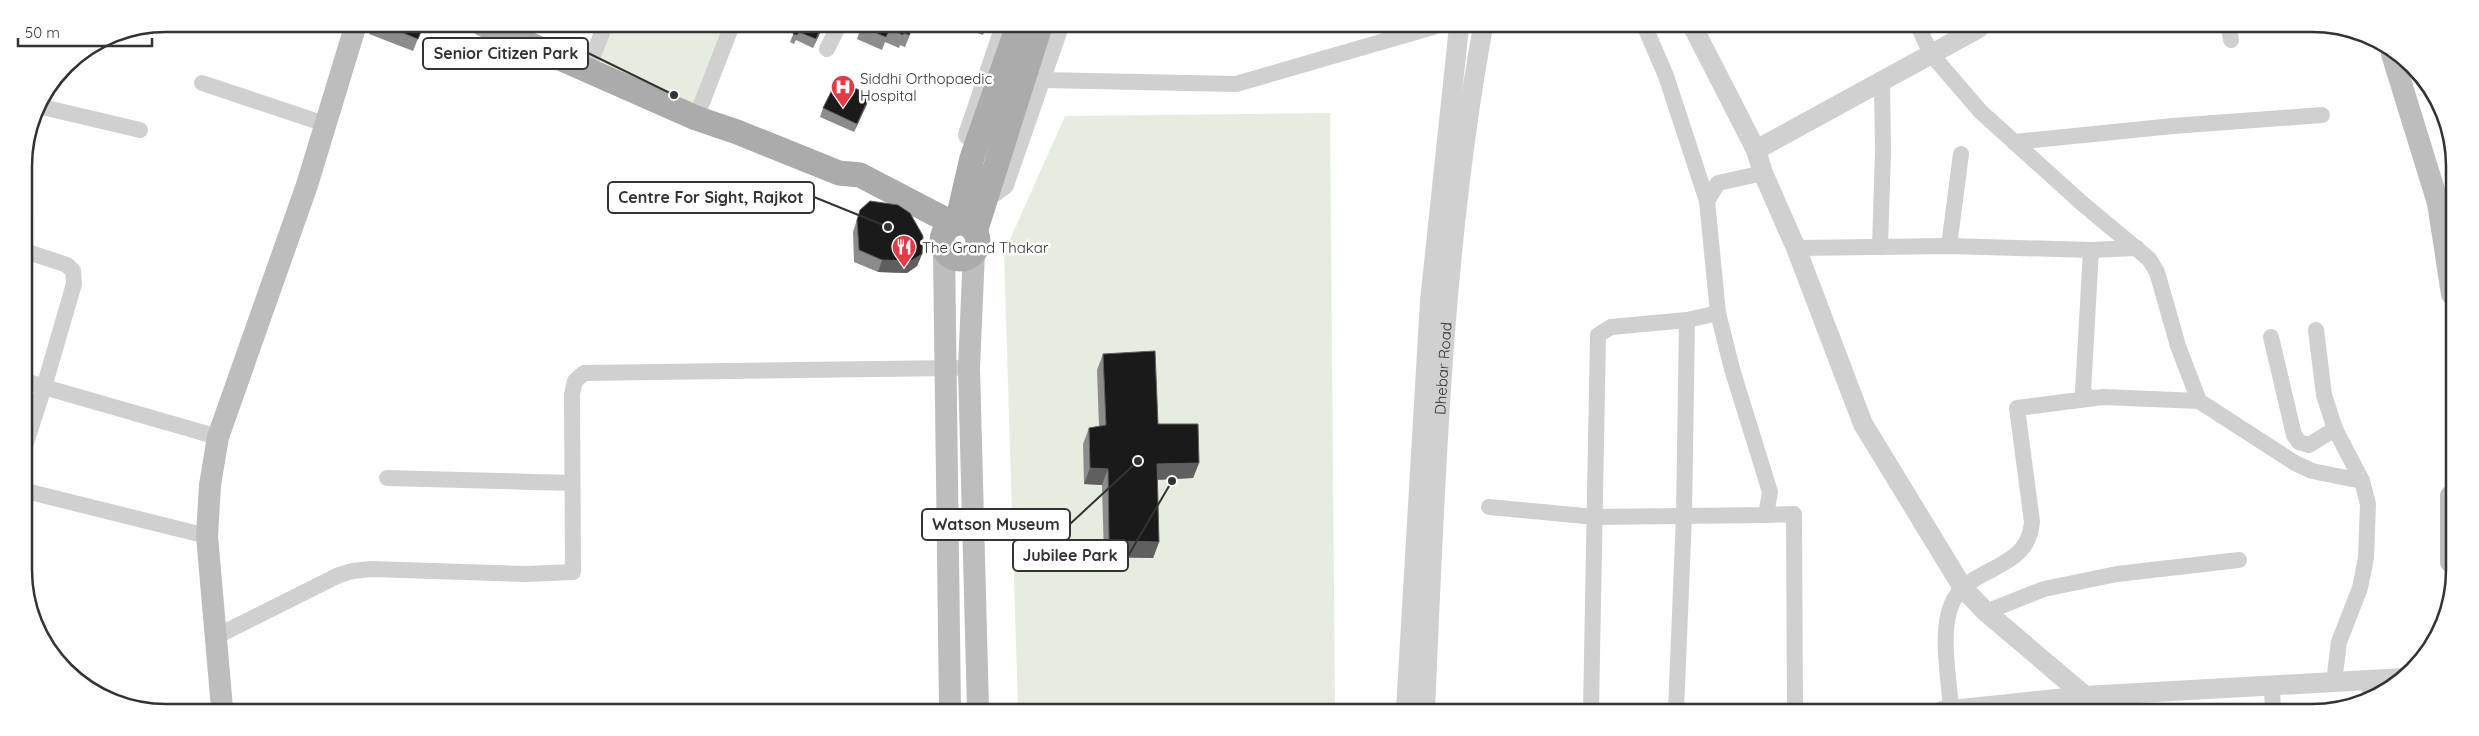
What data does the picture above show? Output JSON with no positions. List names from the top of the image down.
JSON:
{
  "streets": {
    "street": ["Dhebar Road"]
  },
  "places": {
    "other": [
      "Senior Citizen Park",
      "Centre For Sight, Rajkot",
      "Watson Museum",
      "Jubilee Park"
    ],
    "hospital": ["Siddhi Orthopaedic Hospital"],
    "restaurant": ["The Grand Thakar"]
  },
  "scale_bar": "50 m"
}
